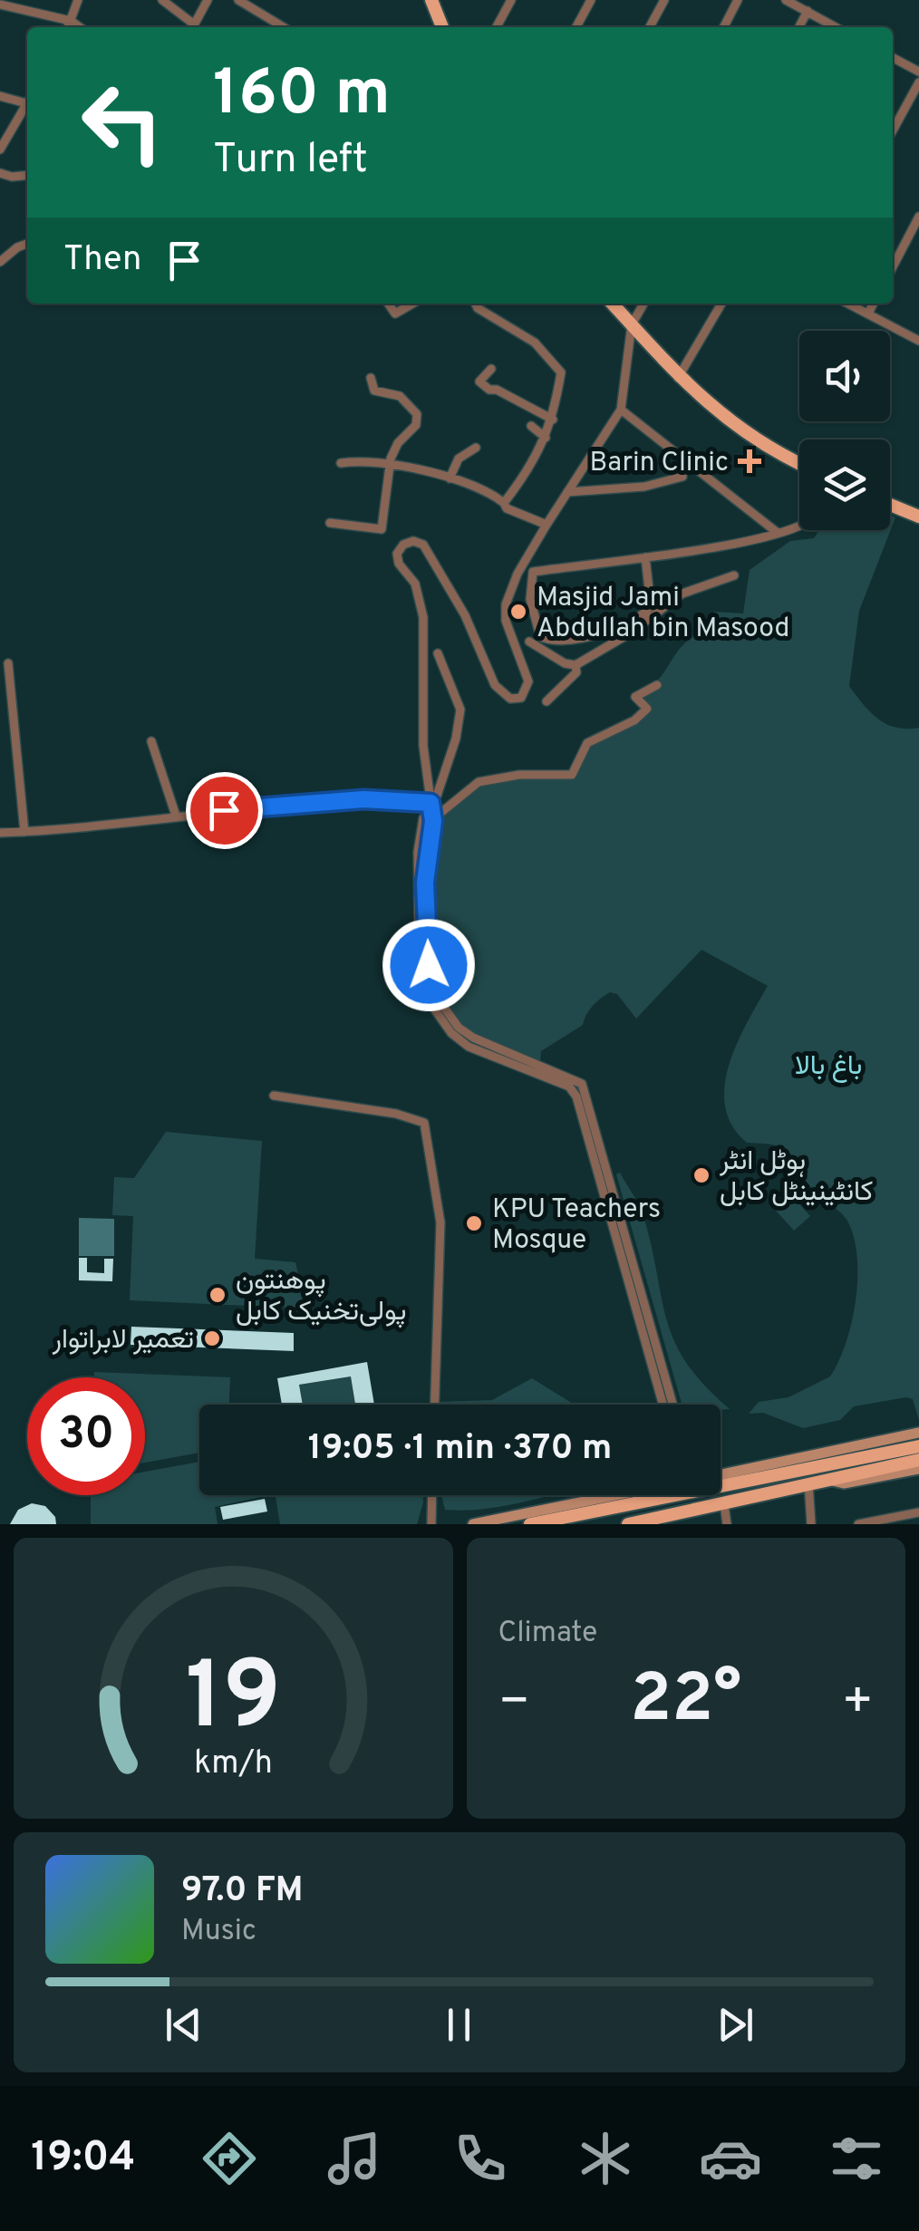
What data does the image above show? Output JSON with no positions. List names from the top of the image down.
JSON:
{
  "parks": ["باغ بالا"],
  "places": {
    "health": ["Barin Clinic"],
    "other": [
      "Masjid Jami Abdullah bin Masood",
      "ہوٹل انٹر کانٹینینٹل کابل",
      "KPU Teachers Mosque",
      "پوهنتون پولی‌تخنیک کابل",
      "تعمیر لابراتوار"
    ]
  },
  "page": {
    "turn": ["160 m", "Turn left"],
    "then": "Then",
    "limit": "30",
    "trip": "19:05 · 1 min · 370 m",
    "tile": "Climate",
    "heat": ["−", "22°", "+"],
    "song": ["97.0 FM", "Music"],
    "tabs": "19:04",
    "gauge": ["19", "km/h"]
  }
}
